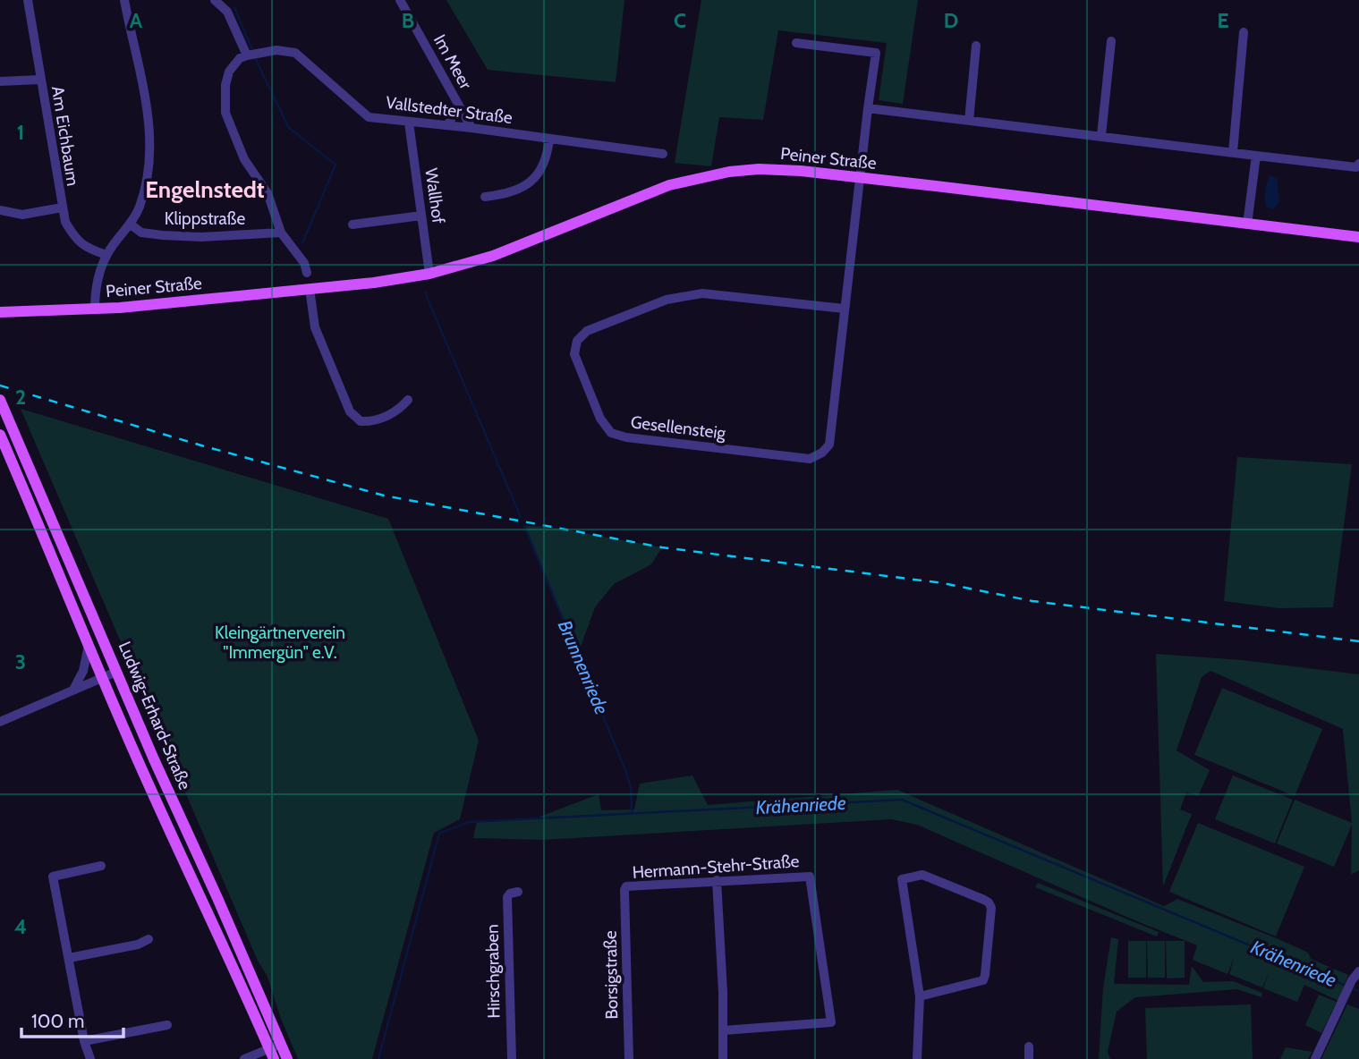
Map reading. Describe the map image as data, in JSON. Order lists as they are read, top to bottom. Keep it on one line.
{"streets":{"main road":["Peiner Straße","Ludwig-Erhard-Straße"],"street":["Im Meer","Vallstedter Straße","Am Eichbaum","Wallhof","Klippstraße","Gesellensteig","Hermann-Stehr-Straße","Hirschgraben","Borsigstraße"]},"crossings":[["Im Meer","Vallstedter Straße"],["Vallstedter Straße","Wallhof"],["Peiner Straße","Wallhof"],["Peiner Straße","Gesellensteig"],["Hermann-Stehr-Straße","Borsigstraße"]],"districts":["Engelnstedt"],"water":["Brunnenriede","Krähenriede"],"parks":["Kleingärtnerverein \"Immergün\" e.V."],"scale_bar":"100 m","grid":{"columns":["A","B","C","D","E"],"rows":["1","2","3","4"]}}
